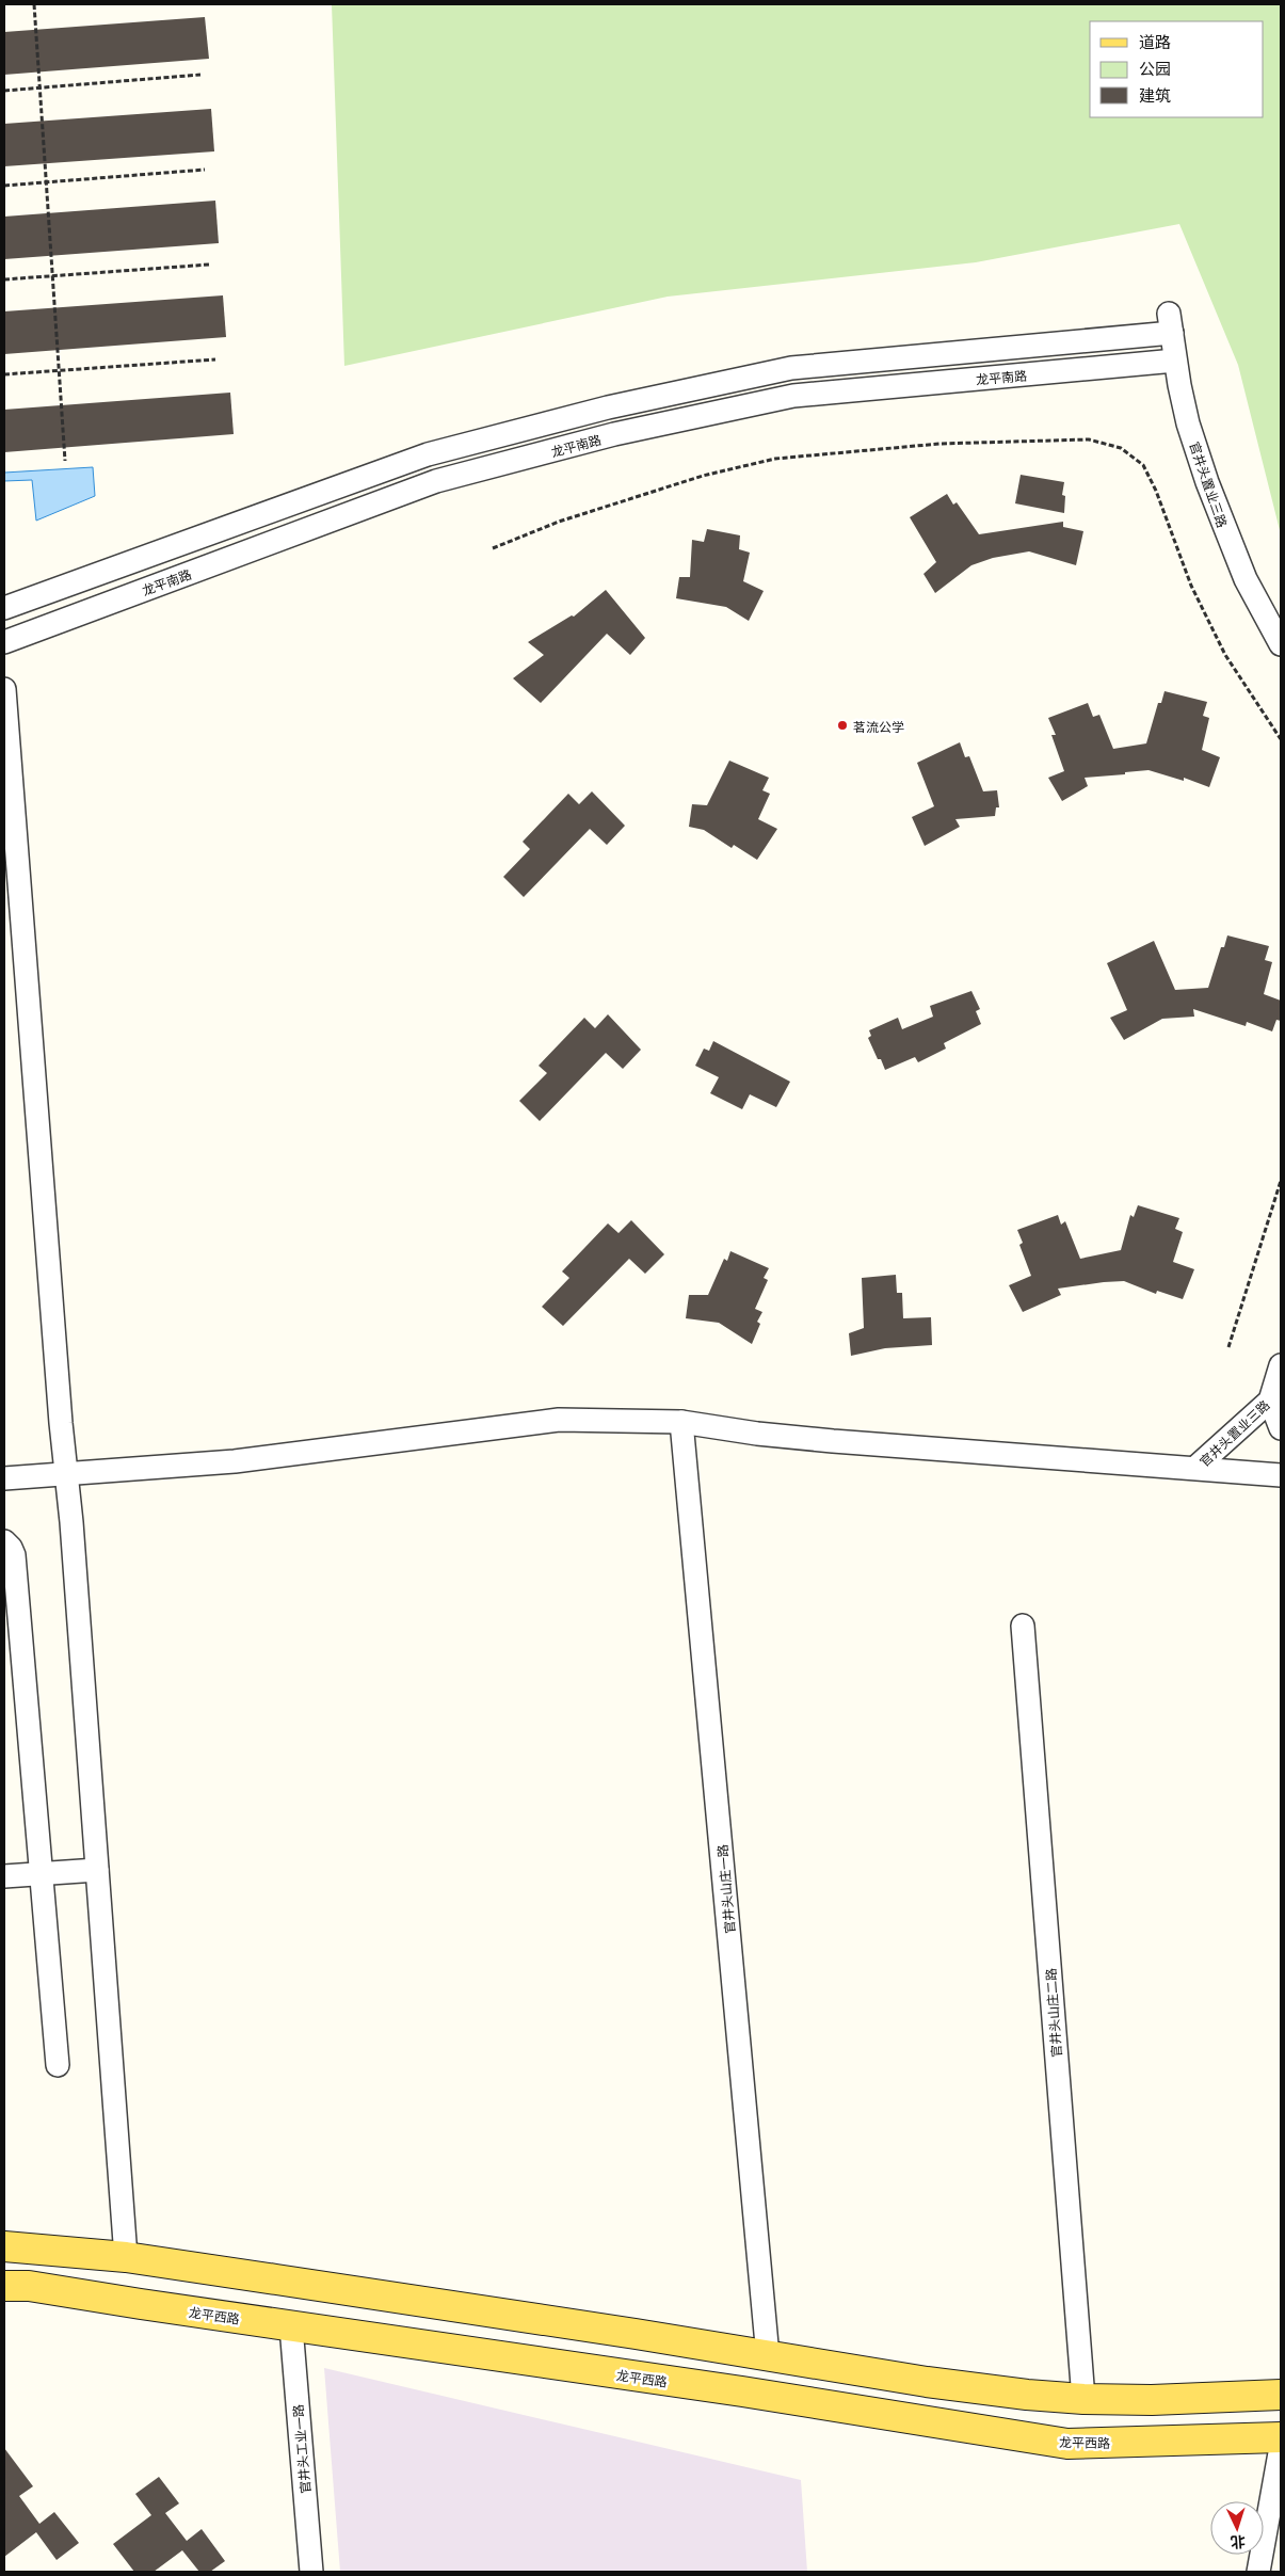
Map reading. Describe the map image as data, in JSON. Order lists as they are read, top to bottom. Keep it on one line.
{"streets":{"main road":["龙平西路"],"street":["龙平南路","官井头置业三路","官井头山庄一路","官井头山庄二路","官井头工业一路"]},"crossings":[["龙平南路","官井头置业三路"],["龙平西路","官井头工业一路"]],"places":["茗流公学"],"legend":["道路","公园","建筑"],"north":"bottom"}
